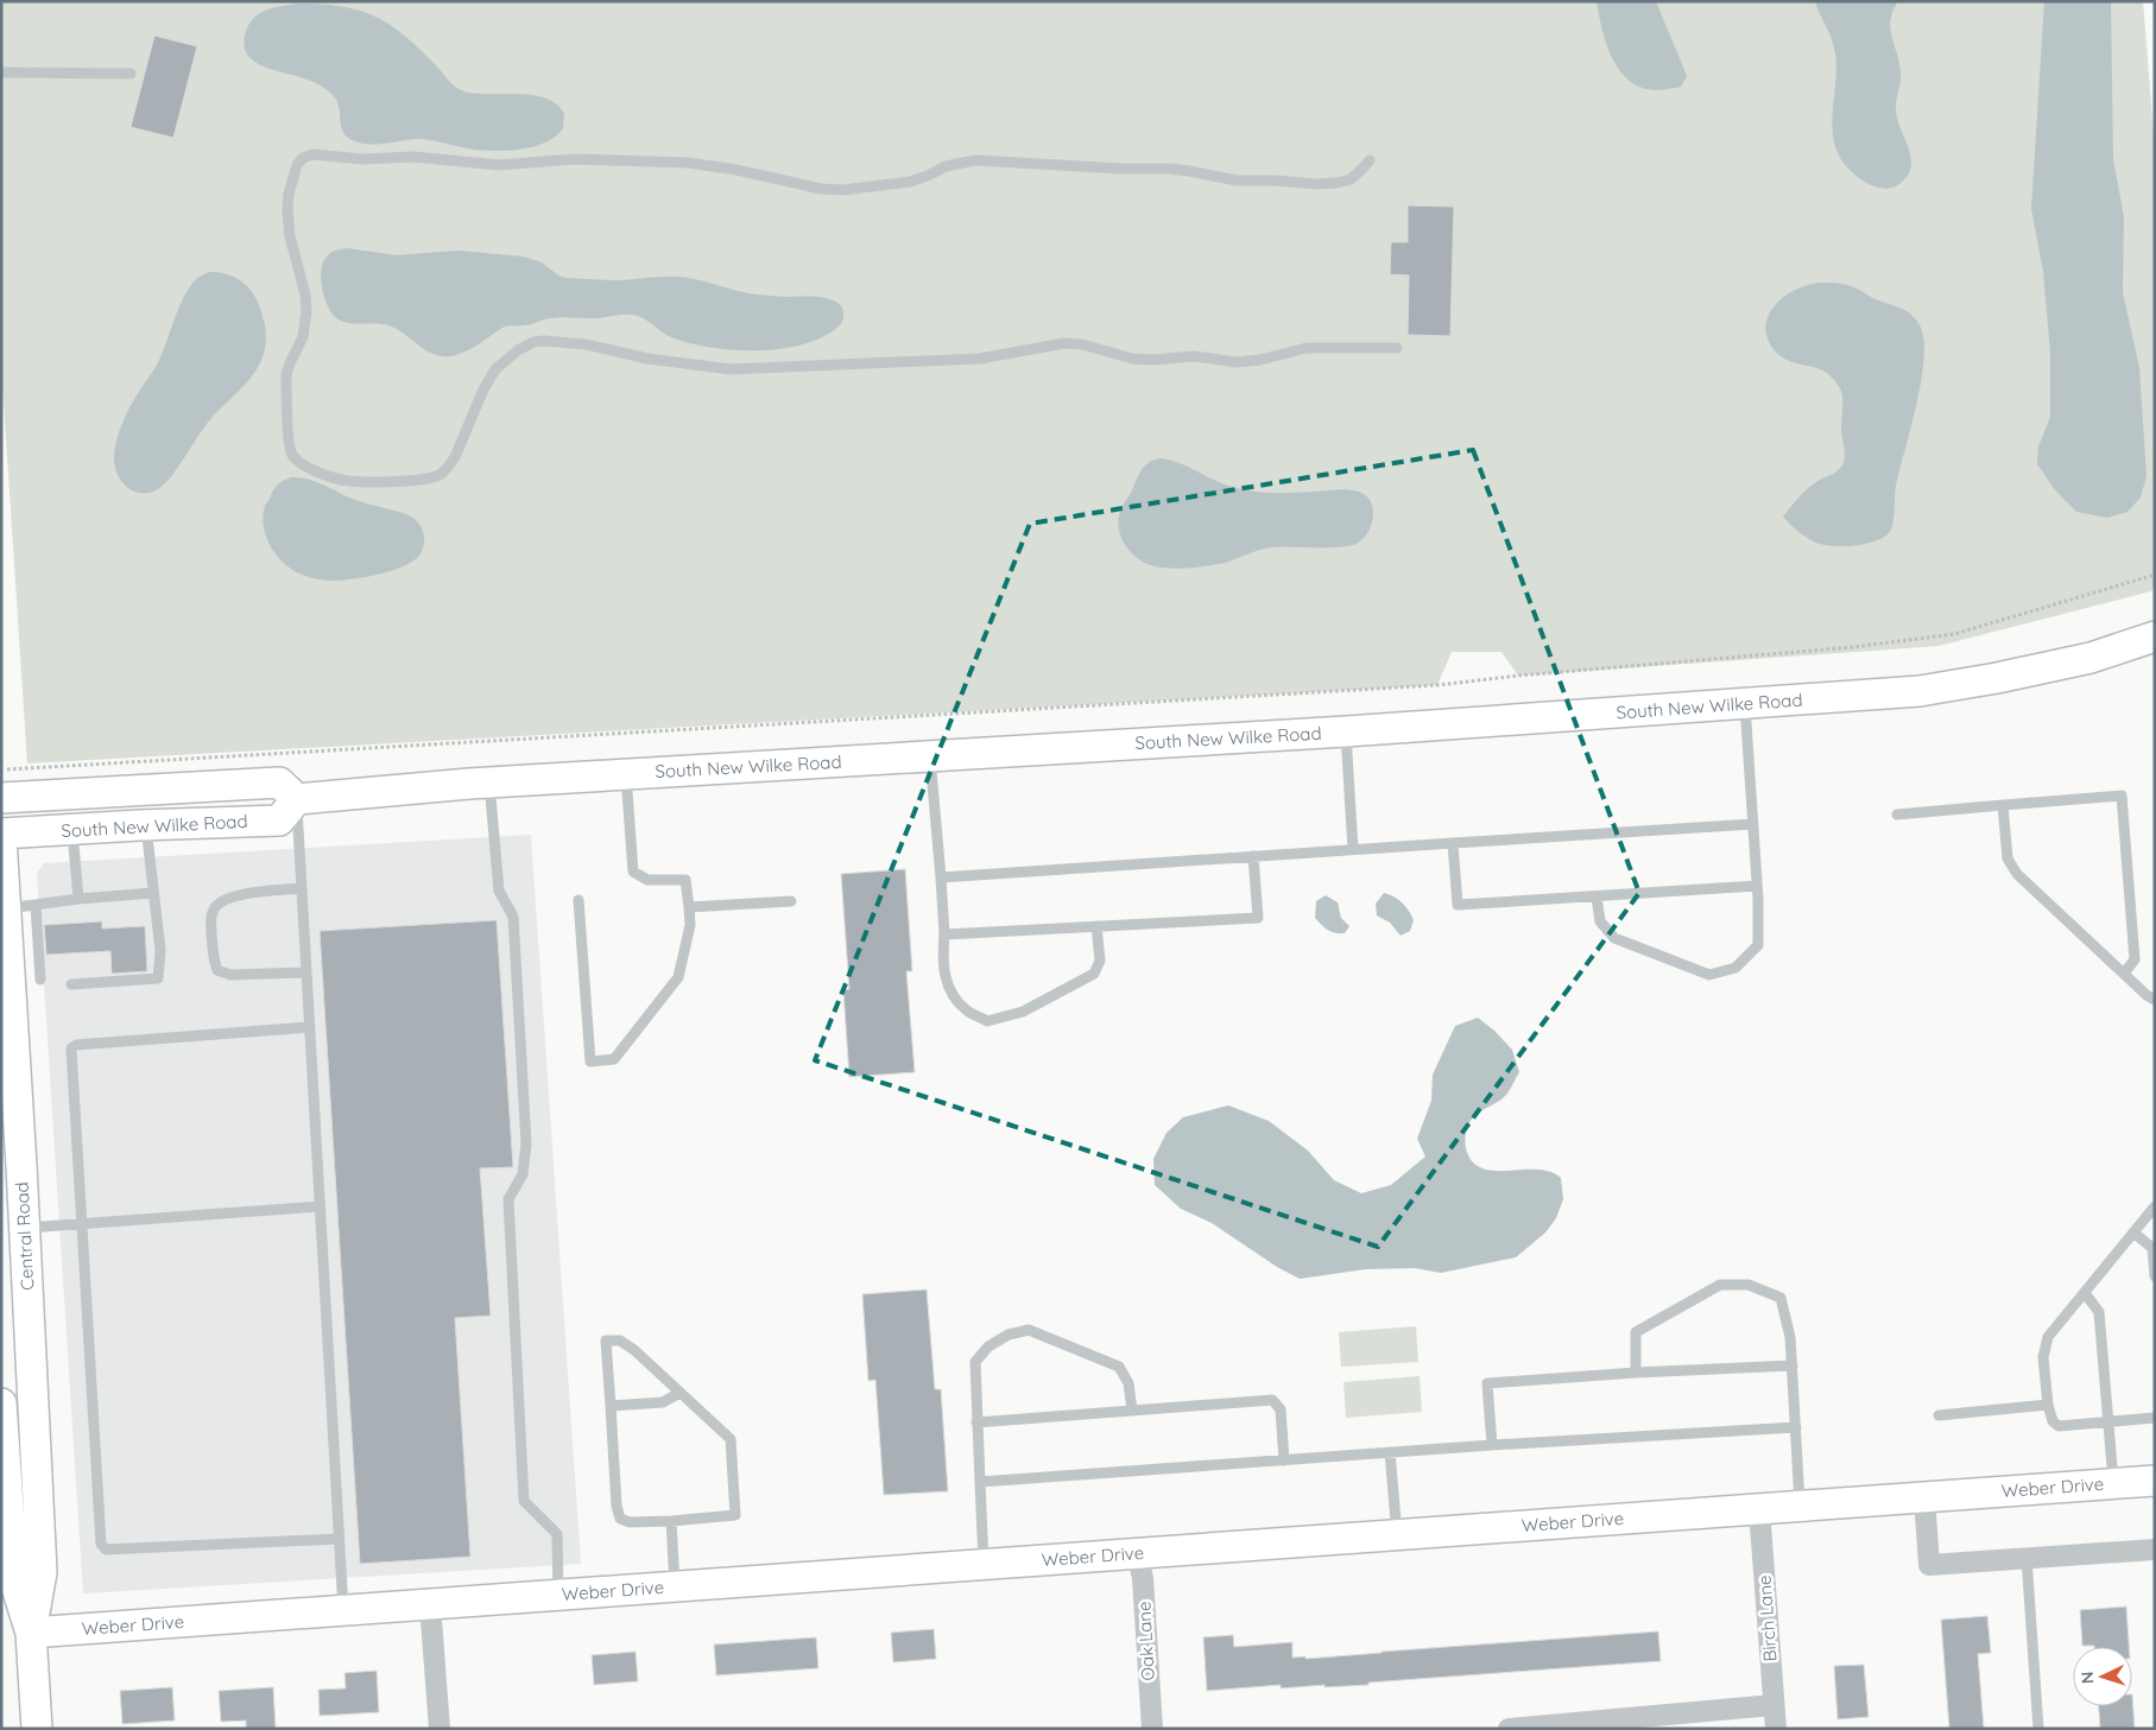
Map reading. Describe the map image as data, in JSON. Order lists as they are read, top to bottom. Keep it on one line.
{"streets":{"street":["South New Wilke Road","Central Road","Weber Drive","Birch Lane","Oak Lane"]},"crossings":[["South New Wilke Road","Central Road"],["Central Road","Weber Drive"],["Weber Drive","Birch Lane"],["Weber Drive","Oak Lane"]],"north":"left"}
